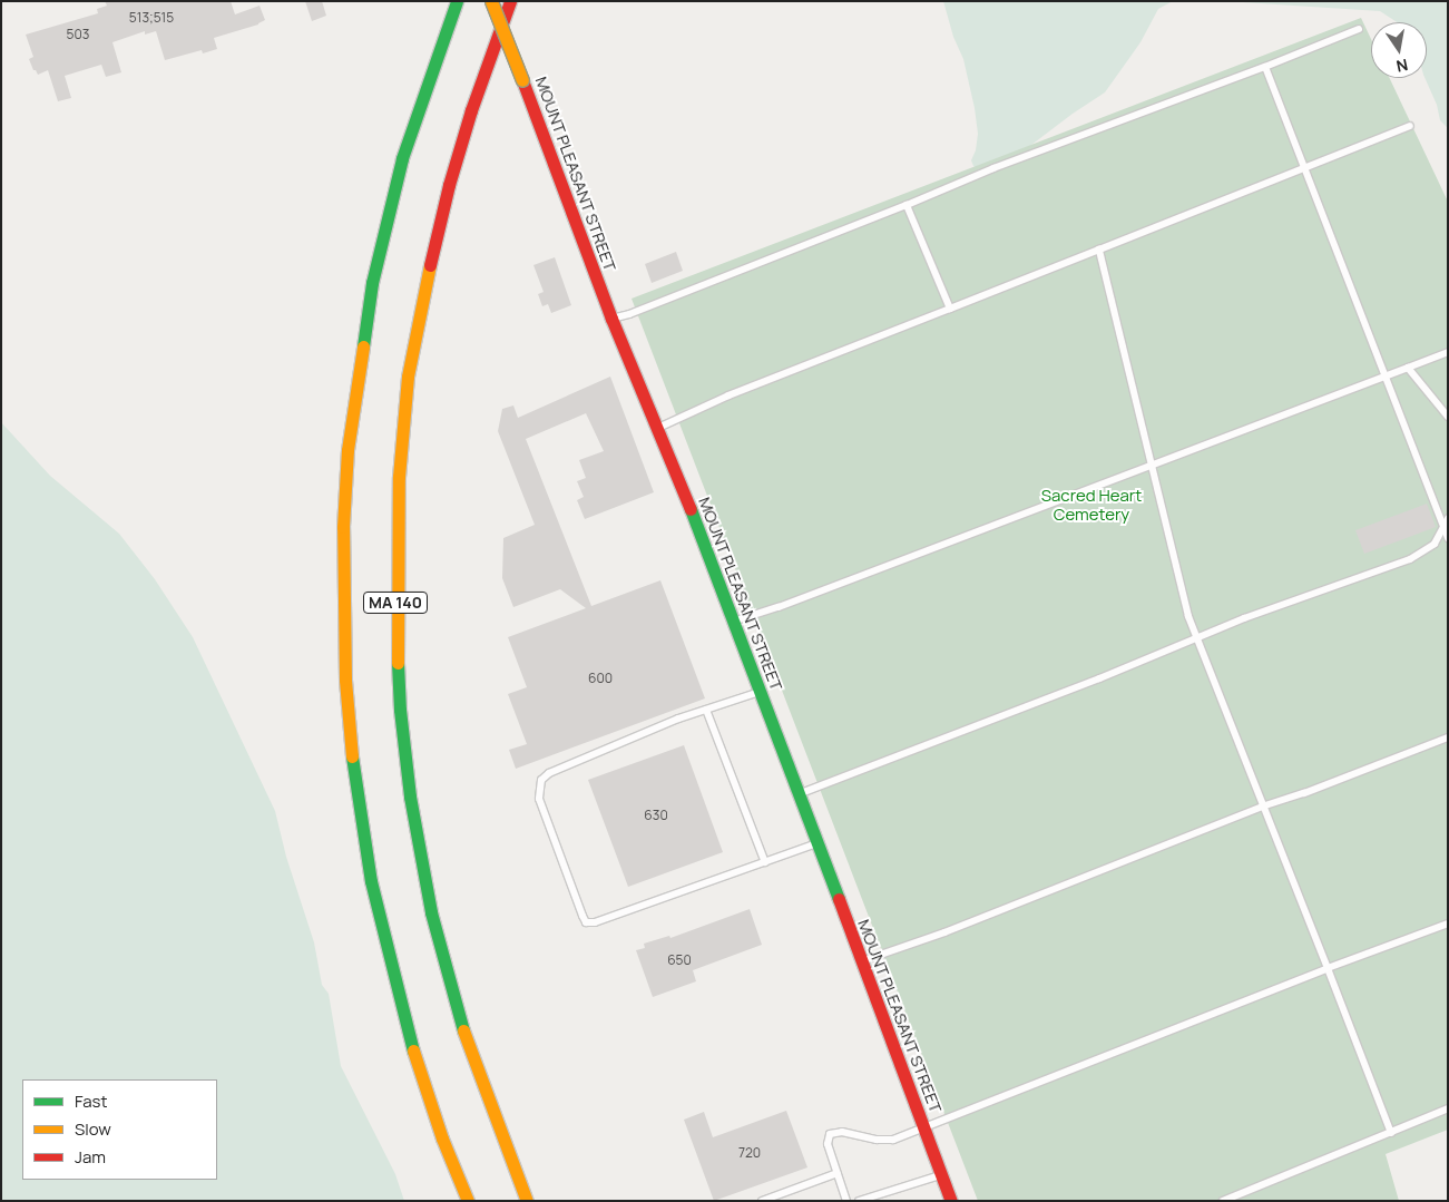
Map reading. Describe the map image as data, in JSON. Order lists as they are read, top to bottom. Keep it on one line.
{"streets":{"main road":["MOUNT PLEASANT STREET","MA 140"]},"parks":["Sacred Heart Cemetery"],"house_numbers":["513;515","503","600","630","650","720"],"legend":["Fast","Slow","Jam"],"north":"bottom"}
